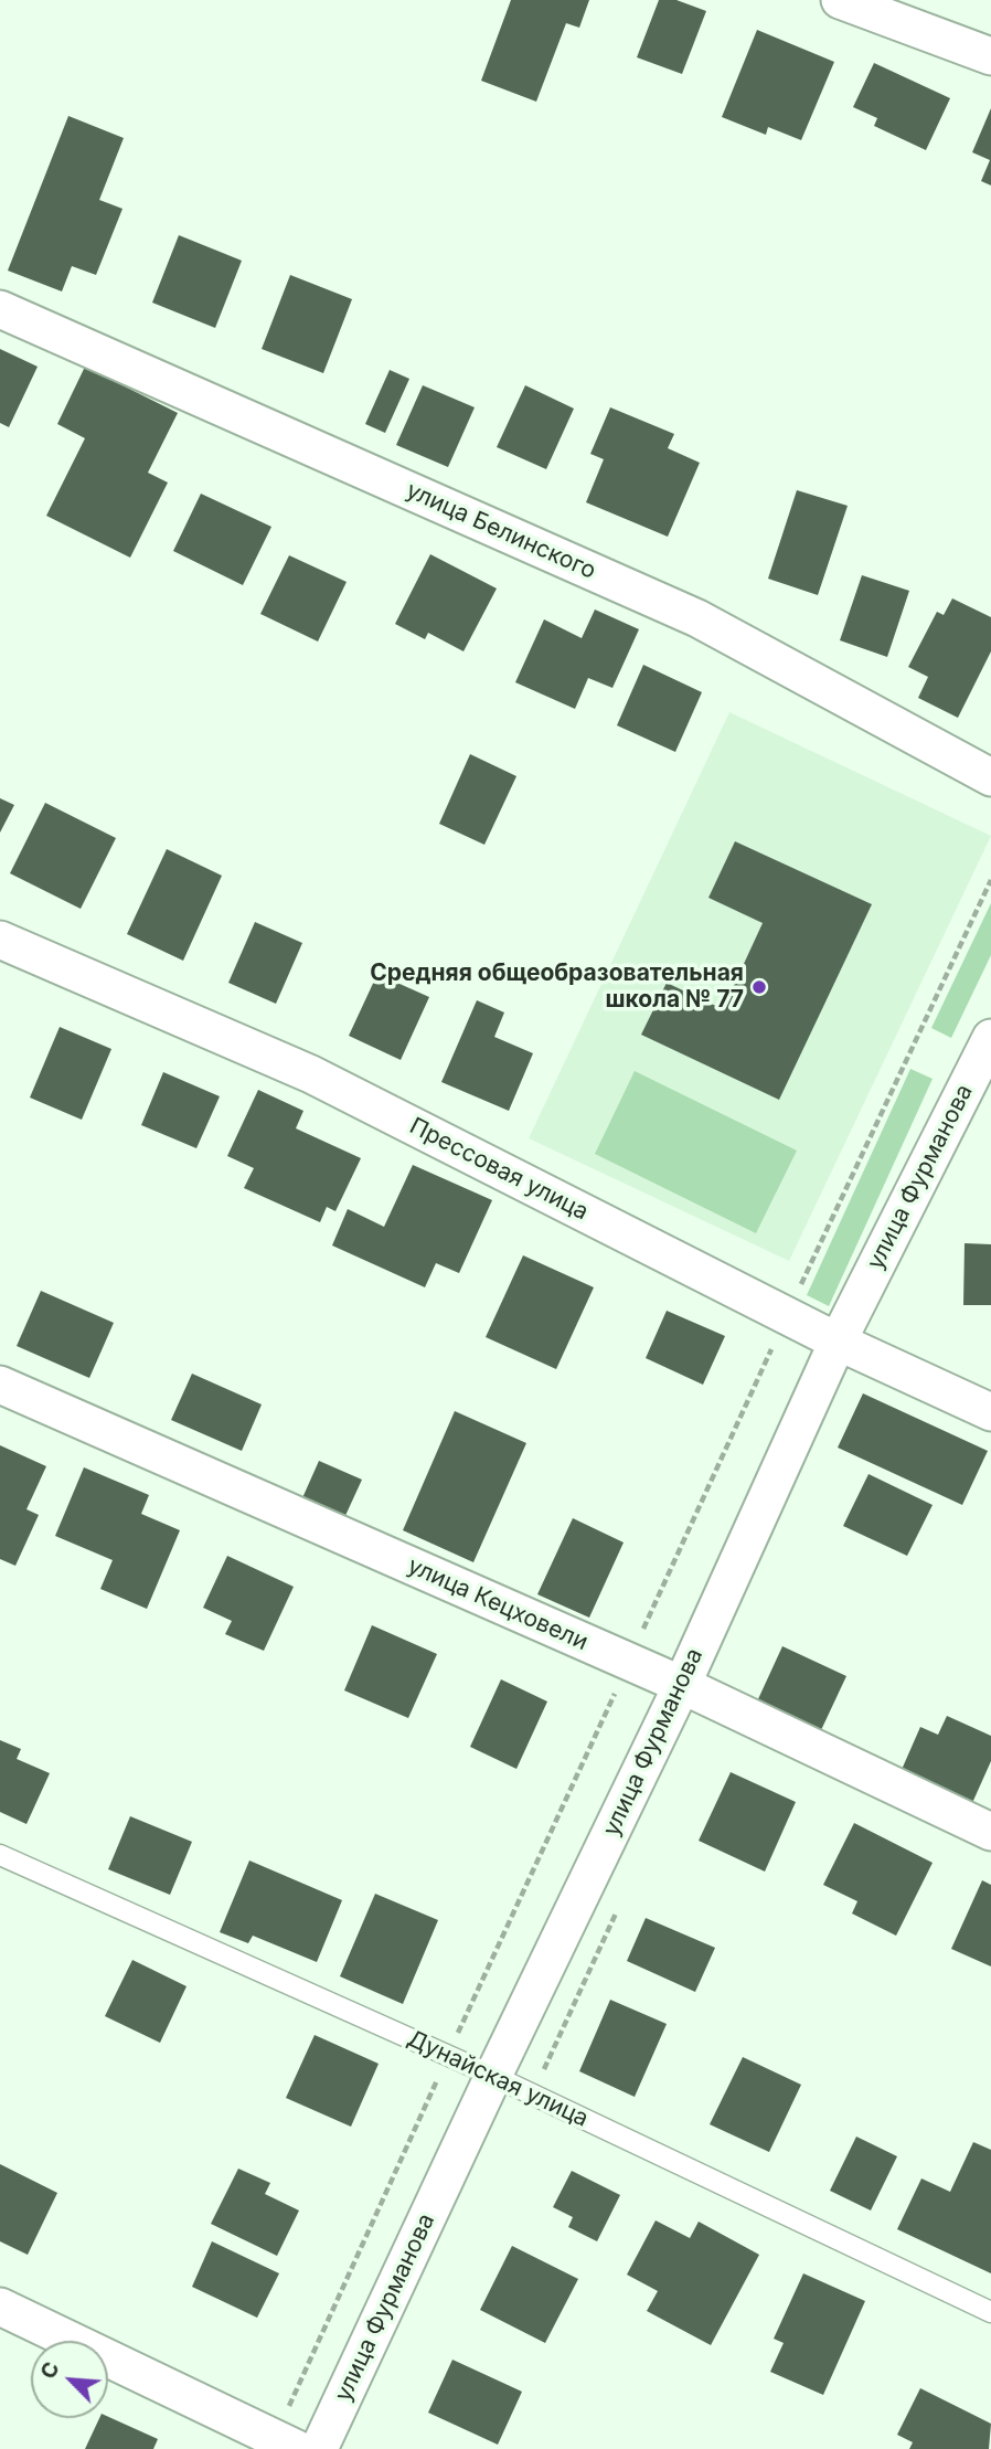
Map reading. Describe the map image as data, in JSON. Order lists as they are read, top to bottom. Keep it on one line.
{"streets":{"street":["улица Белинского","Прессовая улица","улица Фурманова","улица Кецховели"],"lane":["Дунайская улица"]},"crossings":[["Прессовая улица","улица Фурманова"],["улица Фурманова","улица Кецховели"],["улица Фурманова","Дунайская улица"]],"places":["Средняя общеобразовательная школа № 77"],"north":"top left"}
